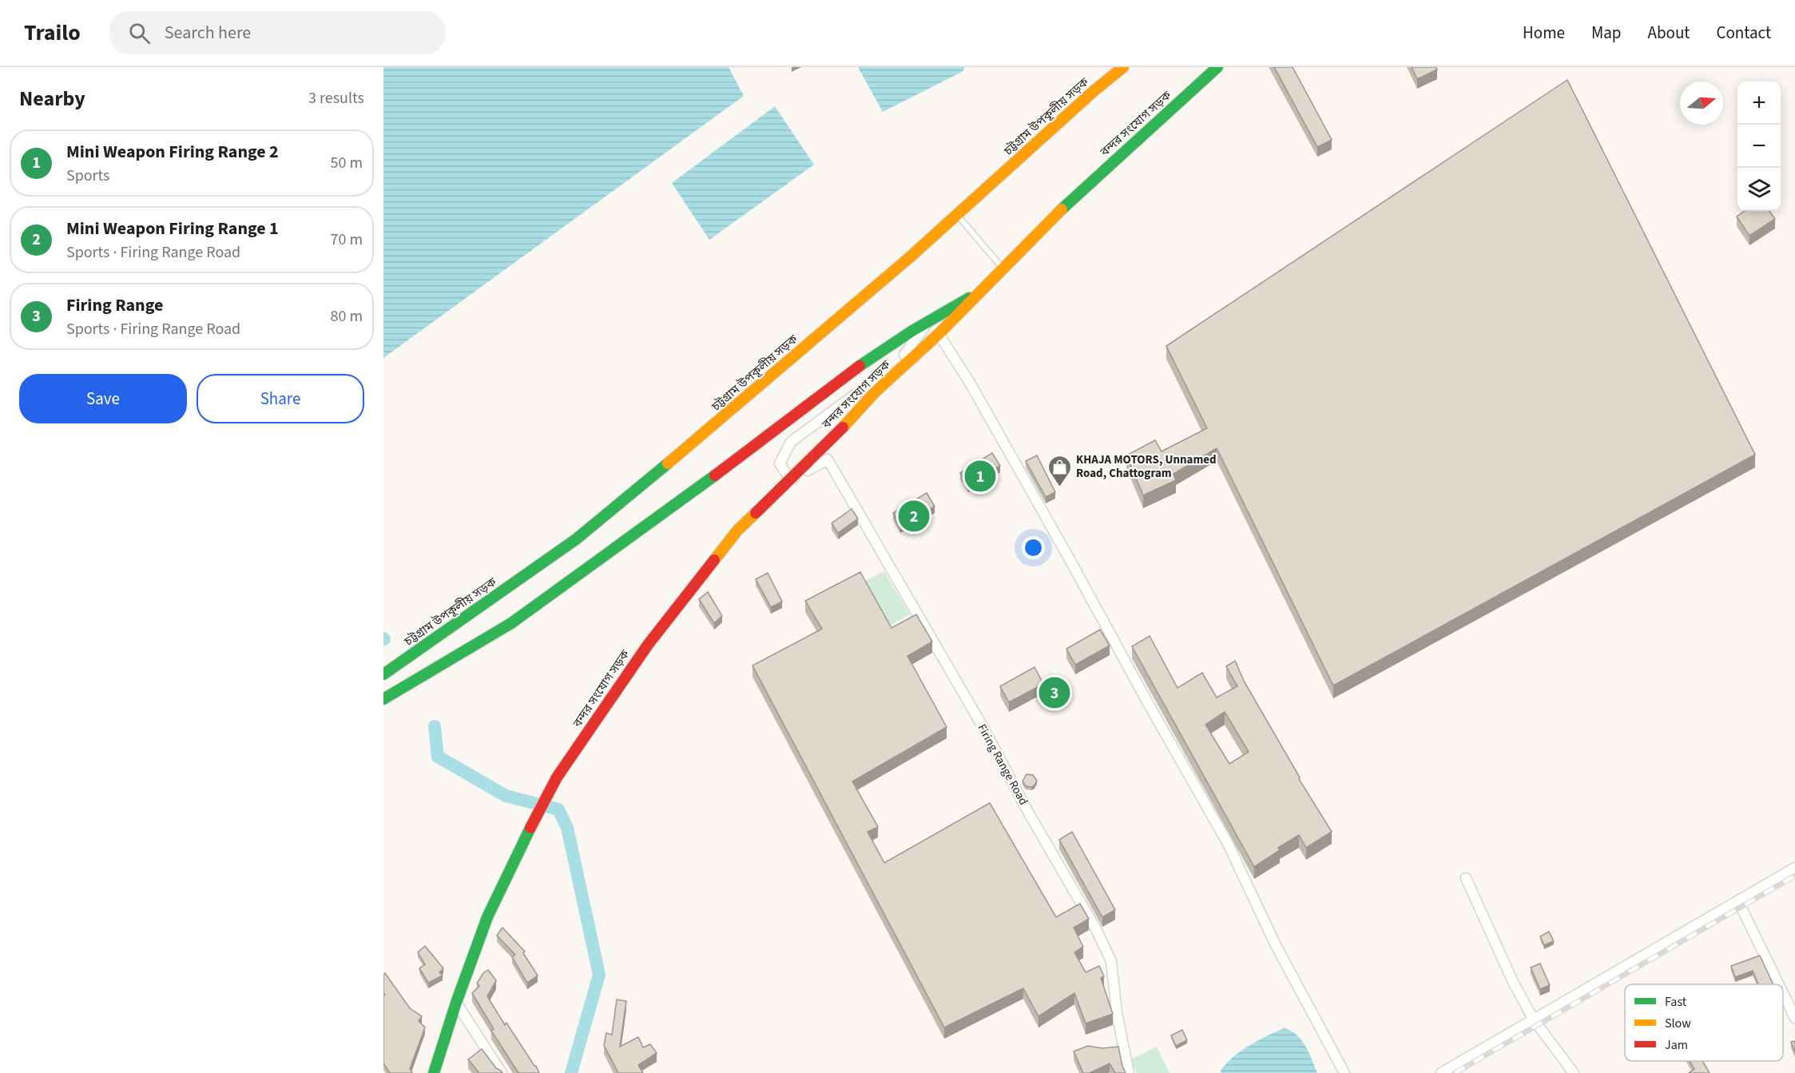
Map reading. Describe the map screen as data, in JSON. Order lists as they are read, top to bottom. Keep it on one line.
{"streets":{"main road":["চট্টগ্রাম উপকূলীয় সড়ক","বন্দর সংযোগ সড়ক"],"street":["Firing Range Road"]},"places":{"shop":["KHAJA MOTORS, Unnamed Road, Chattogram"]},"legend":["Fast","Slow","Jam"],"north":"right","page":{"header":"Trailo","search":"Search here","nav":["Home","Map","About","Contact"],"heading":["Nearby","3 results"],"map_buttons":["+","−"],"list":[{"mark":"1","name":"Mini Weapon Firing Range 2","note":"Sports","value":"50 m"},{"mark":"2","name":"Mini Weapon Firing Range 1","note":"Sports · Firing Range Road","value":"70 m"},{"mark":"3","name":"Firing Range","note":"Sports · Firing Range Road","value":"80 m"}],"buttons":["Save","Share"],"pins":["1","2","3"]}}
